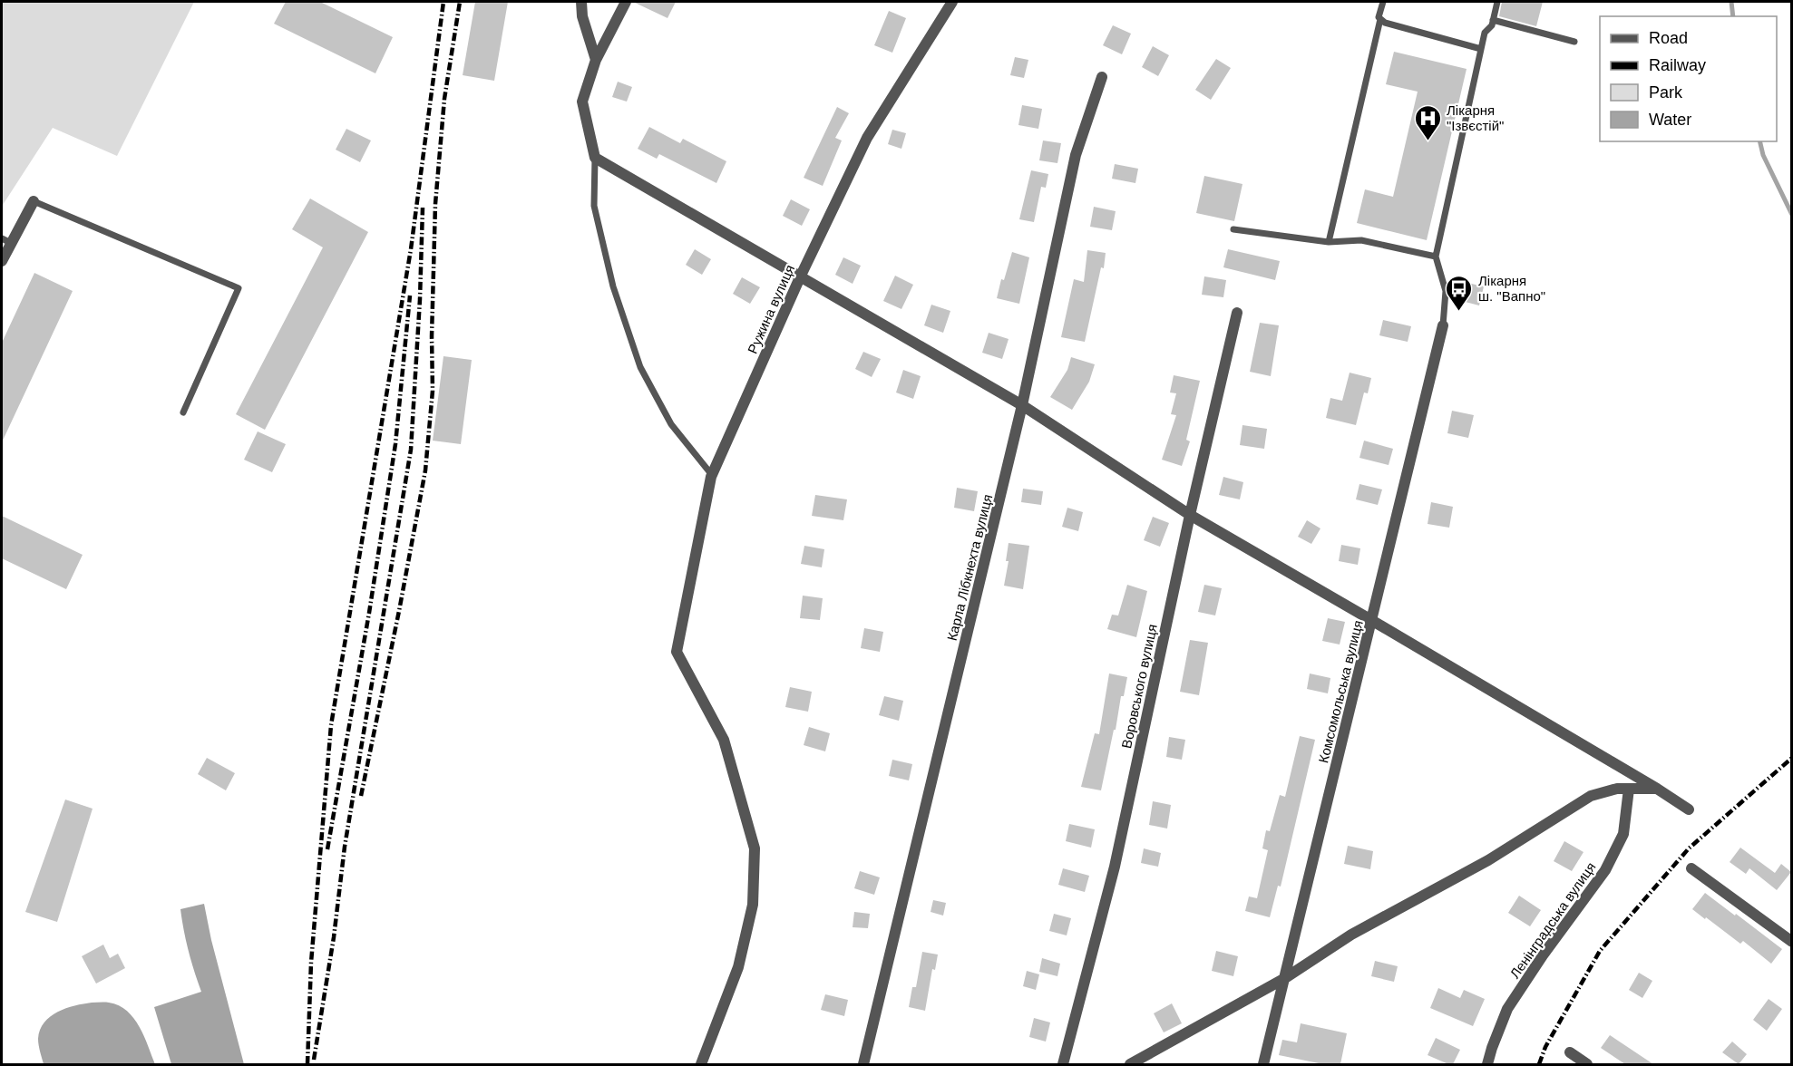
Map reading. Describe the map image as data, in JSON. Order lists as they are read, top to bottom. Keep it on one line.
{"streets":{"street":["Ружина вулиця","Карла Лібкнехта вулиця","Воровського вулиця","Комсомольська вулиця","Ленінградська вулиця"]},"places":{"hospital":["Лікарня \"Ізвєстій\""],"bus stop":["Лікарня ш. \"Вапно\""]},"legend":["Road","Railway","Park","Water"]}
